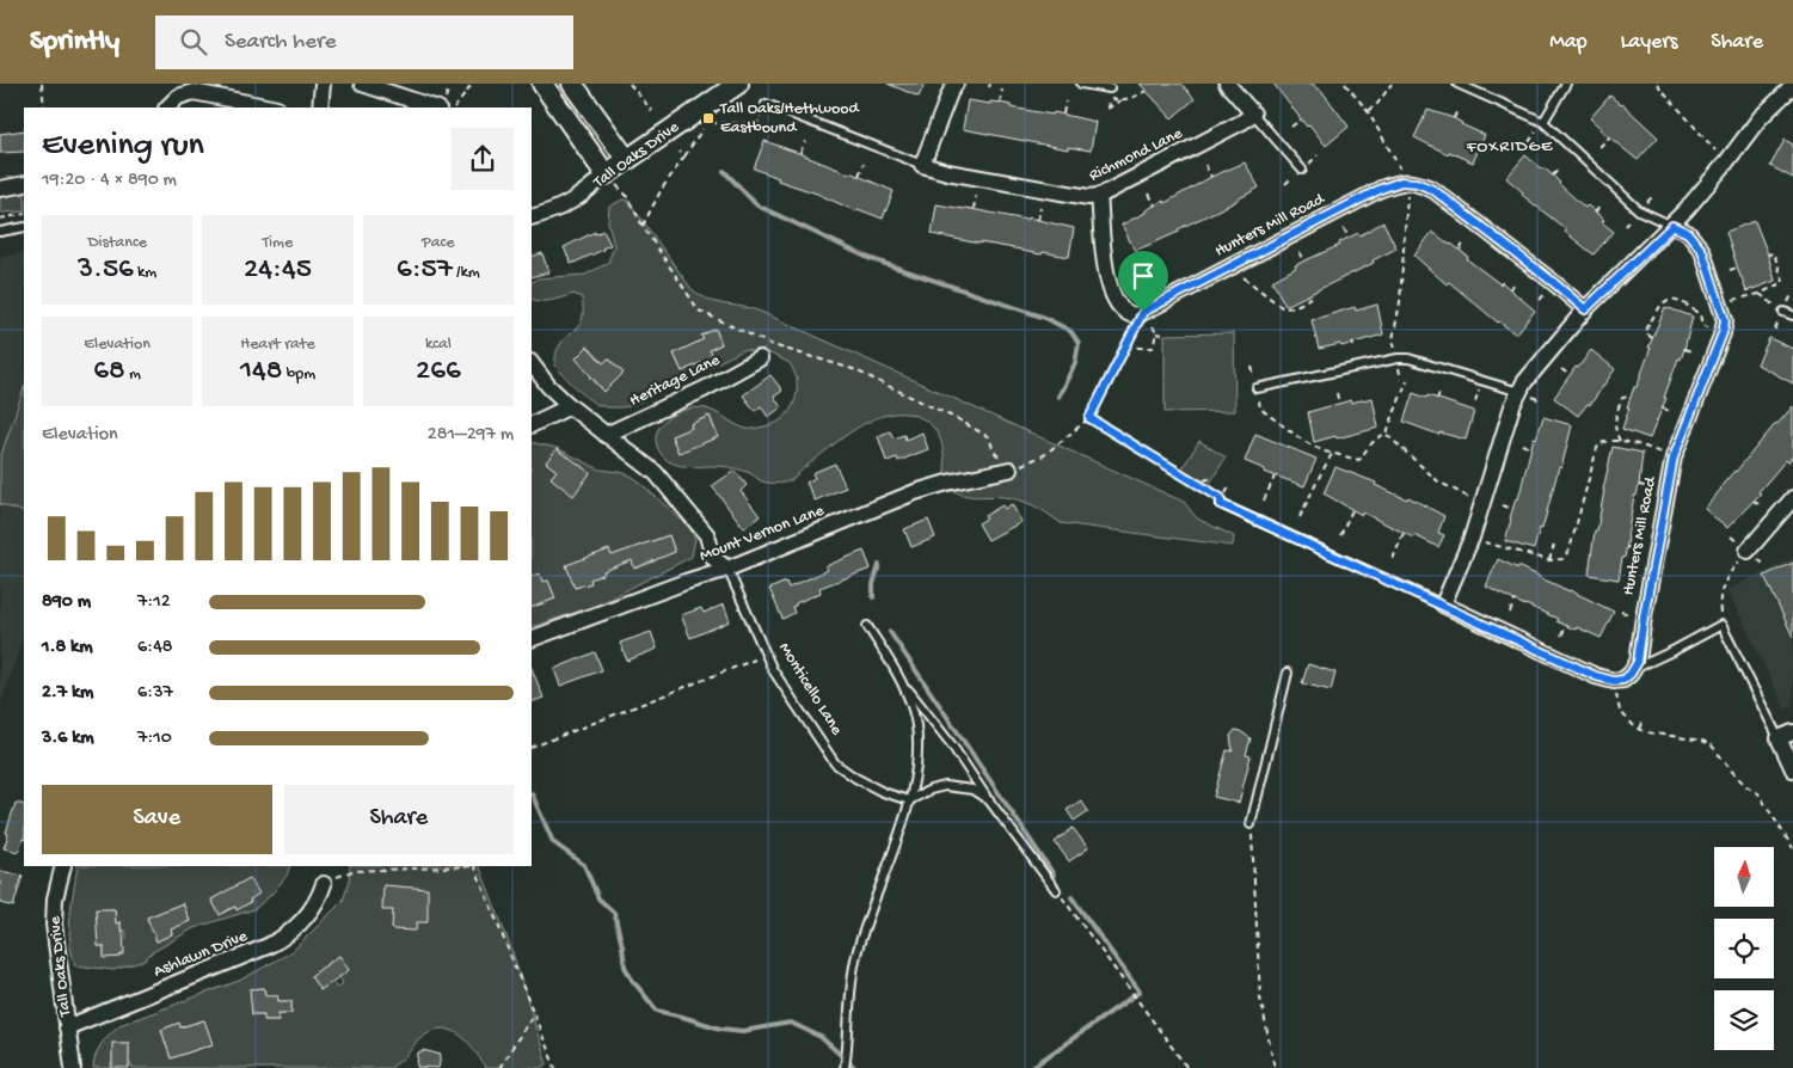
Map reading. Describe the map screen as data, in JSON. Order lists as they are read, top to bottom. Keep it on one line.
{"streets":{"street":["Tall Oaks Drive","Richmond Lane","Hunters Mill Road","Heritage Lane","Mount Vernon Lane","Monticello Lane","Ashlawn Drive"]},"crossings":[["Tall Oaks Drive","Ashlawn Drive"],["Heritage Lane","Monticello Lane"],["Mount Vernon Lane","Monticello Lane"]],"districts":["FOXRIDGE"],"places":{"transit":["Tall Oaks/Hethwood Eastbound"]},"north":"top","page":{"header":"Sprintly","search":"Search here","nav":["Map","Layers","Share"],"heading":["Evening run","19:20 · 4 × 890 m"],"stats":[["Distance","3.56 km"],["Time","24:45"],["Pace","6:57 /km"],["Elevation","68 m"],["Heart rate","148 bpm"],["kcal","266"]],"chart":["Elevation","281–297 m"],"list":[{"name":"890 m","note":"7:12"},{"name":"1.8 km","note":"6:48"},{"name":"2.7 km","note":"6:37"},{"name":"3.6 km","note":"7:10"}],"buttons":["Save","Share"]}}
